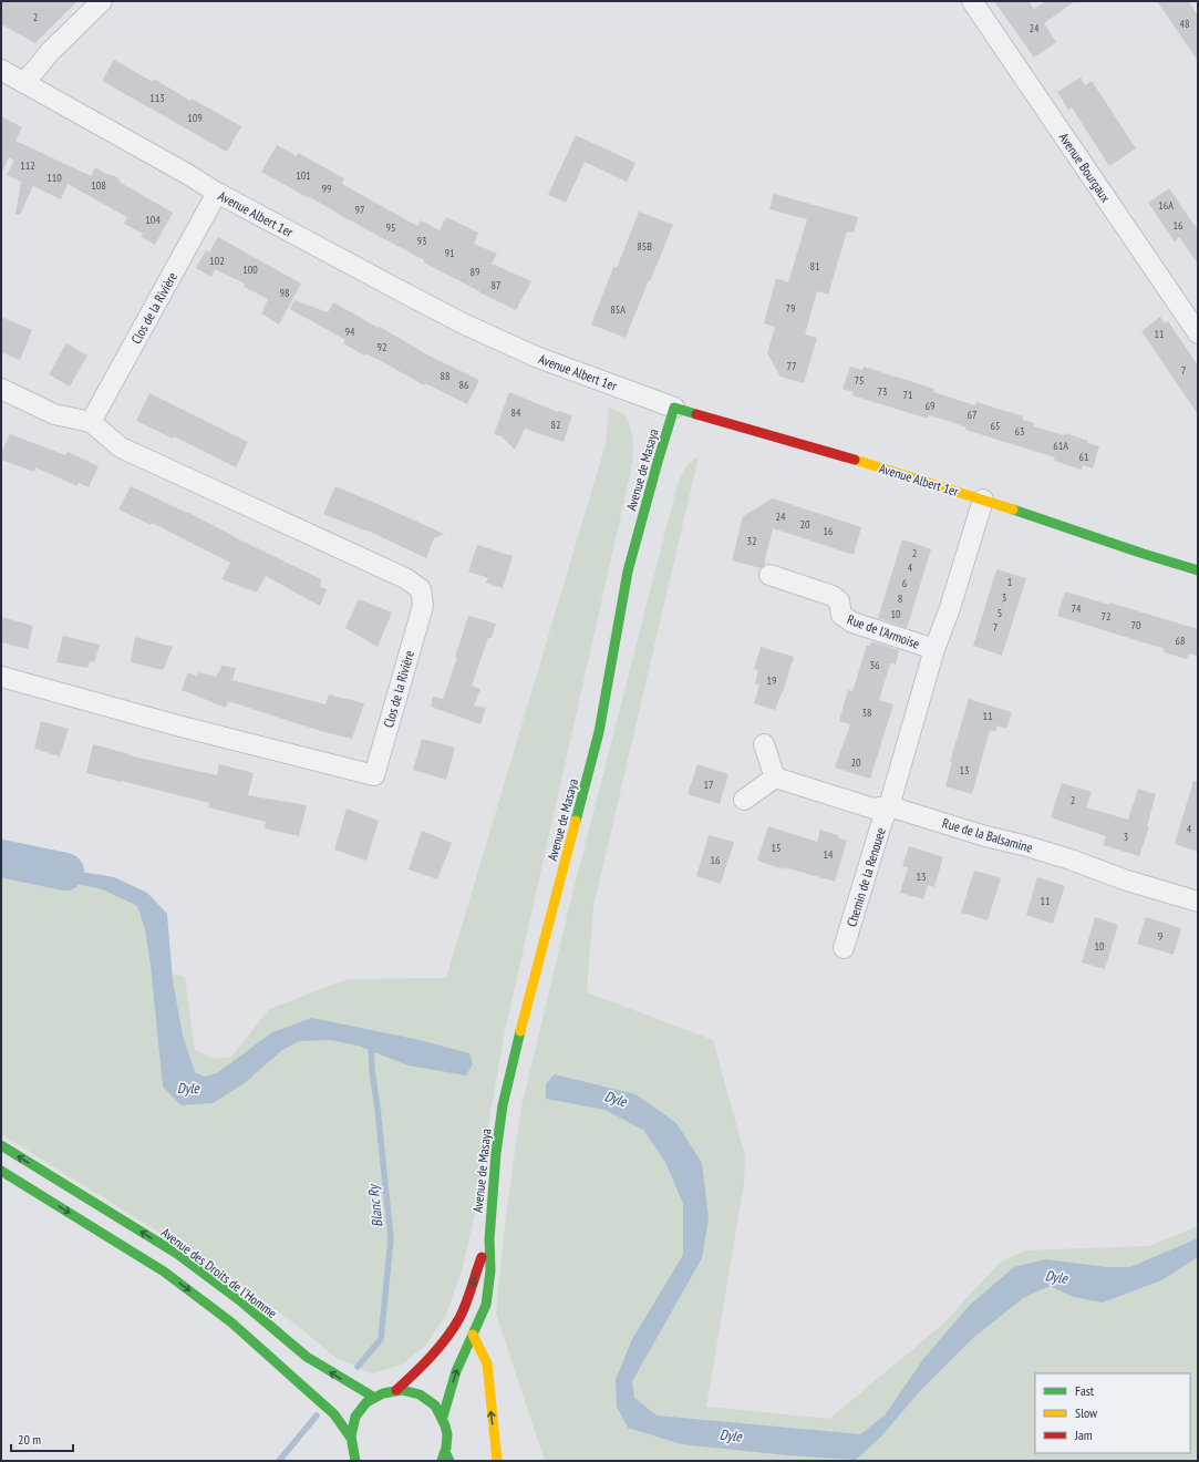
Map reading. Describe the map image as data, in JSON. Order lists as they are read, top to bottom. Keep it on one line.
{"streets":{"main road":["Avenue Albert 1er","Avenue de Masaya","Avenue des Droits de l'Homme"],"street":["Avenue Bourgaux","Clos de la Rivière","Rue de l'Armoise","Rue de la Balsamine","Chemin de la Renouee"]},"crossings":[["Avenue Albert 1er","Clos de la Rivière"],["Avenue Albert 1er","Avenue de Masaya"],["Avenue Albert 1er","Rue de l'Armoise"],["Rue de l'Armoise","Rue de la Balsamine"],["Rue de l'Armoise","Chemin de la Renouee"],["Rue de la Balsamine","Chemin de la Renouee"]],"water":["Dyle","Blanc Ry"],"house_numbers":["2","48","24","113","109","112","101","110","108","99","16A","97","104","16","95","93","85B","91","102","81","100","89","87","98","79","85A","94","11","92","77","7","88","75","86","73","71","69","84","67","82","65","63","61A","61","24","20","16","32","2","4","1","6","3","8","74","5","10","72","70","7","68","36","19","38","11","20","13","17","2","4","3","15","14","16","13","11","9","10"],"legend":["Fast","Slow","Jam"],"scale_bar":"20 m"}
